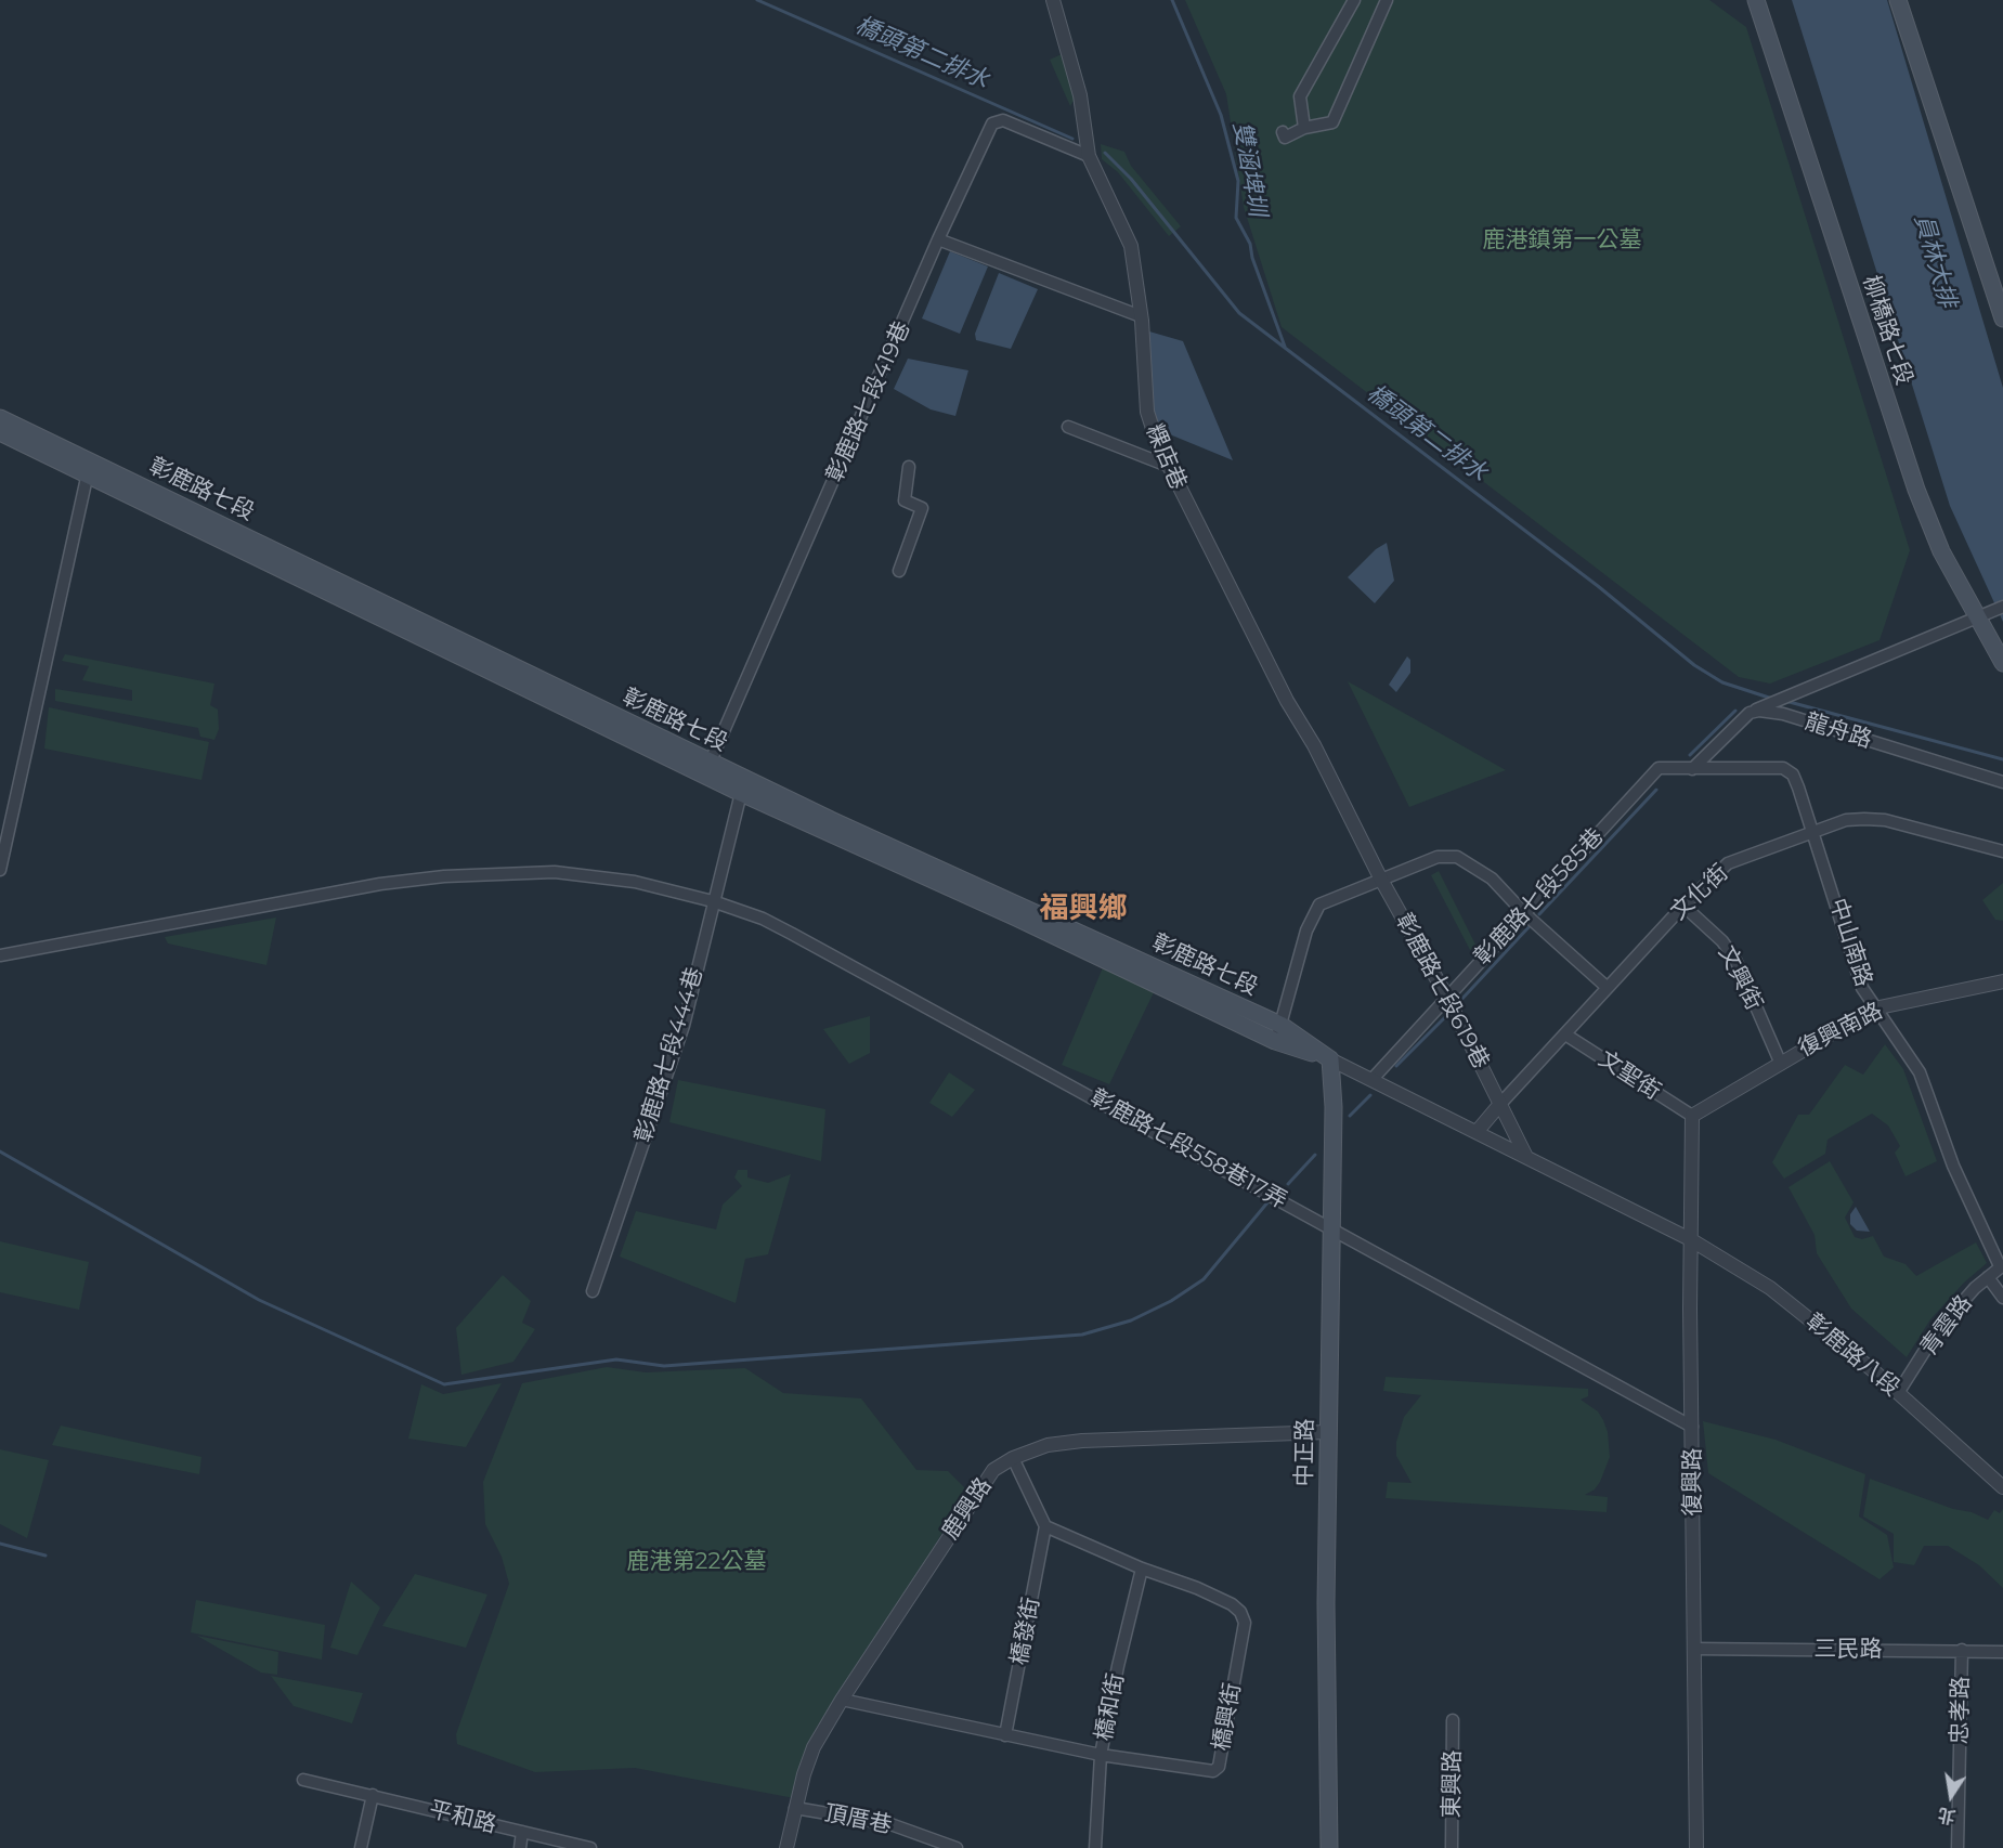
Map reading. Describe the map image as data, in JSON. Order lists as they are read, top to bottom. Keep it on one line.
{"streets":{"main road":["柳橋路七段","彰鹿路七段","中正路"],"street":["彰鹿路七段419巷","粿店巷","龍舟路","文化街","彰鹿路七段585巷","中山南路","文興街","彰鹿路七段619巷","復興南路","彰鹿路七段444巷","文聖街","彰鹿路七段558巷17弄","青雲路","彰鹿路八段","復興路","鹿興路","橋發街","三民路","橋和街","忠孝路","橋興街","東興路","平和路","頂厝巷"]},"crossings":[["彰鹿路七段419巷","粿店巷"],["彰鹿路七段419巷","彰鹿路七段"],["粿店巷","彰鹿路七段619巷"],["彰鹿路七段","文化街"],["彰鹿路七段","彰鹿路七段585巷"],["彰鹿路七段","彰鹿路七段619巷"],["彰鹿路七段","彰鹿路七段444巷"],["彰鹿路七段","彰鹿路八段"],["彰鹿路七段","中正路"],["彰鹿路七段","復興路"],["文化街","中山南路"],["文化街","文興街"],["文化街","彰鹿路七段619巷"],["文化街","文聖街"],["彰鹿路七段585巷","中山南路"],["彰鹿路七段585巷","彰鹿路七段619巷"],["中山南路","復興南路"],["中山南路","青雲路"],["文興街","復興南路"],["復興南路","文聖街"],["復興南路","復興路"],["彰鹿路七段444巷","彰鹿路七段558巷17弄"],["文聖街","復興路"],["彰鹿路七段558巷17弄","中正路"],["彰鹿路七段558巷17弄","復興路"],["青雲路","彰鹿路八段"],["彰鹿路八段","復興路"],["中正路","鹿興路"],["復興路","三民路"],["鹿興路","橋興街"],["鹿興路","頂厝巷"],["橋發街","橋興街"],["三民路","忠孝路"],["橋和街","橋興街"]],"districts":["福興鄉"],"water":["橋頭第二排水","雙涵埤圳","員林大排"],"parks":["鹿港鎮第一公墓","鹿港第22公墓"],"north":"bottom"}
